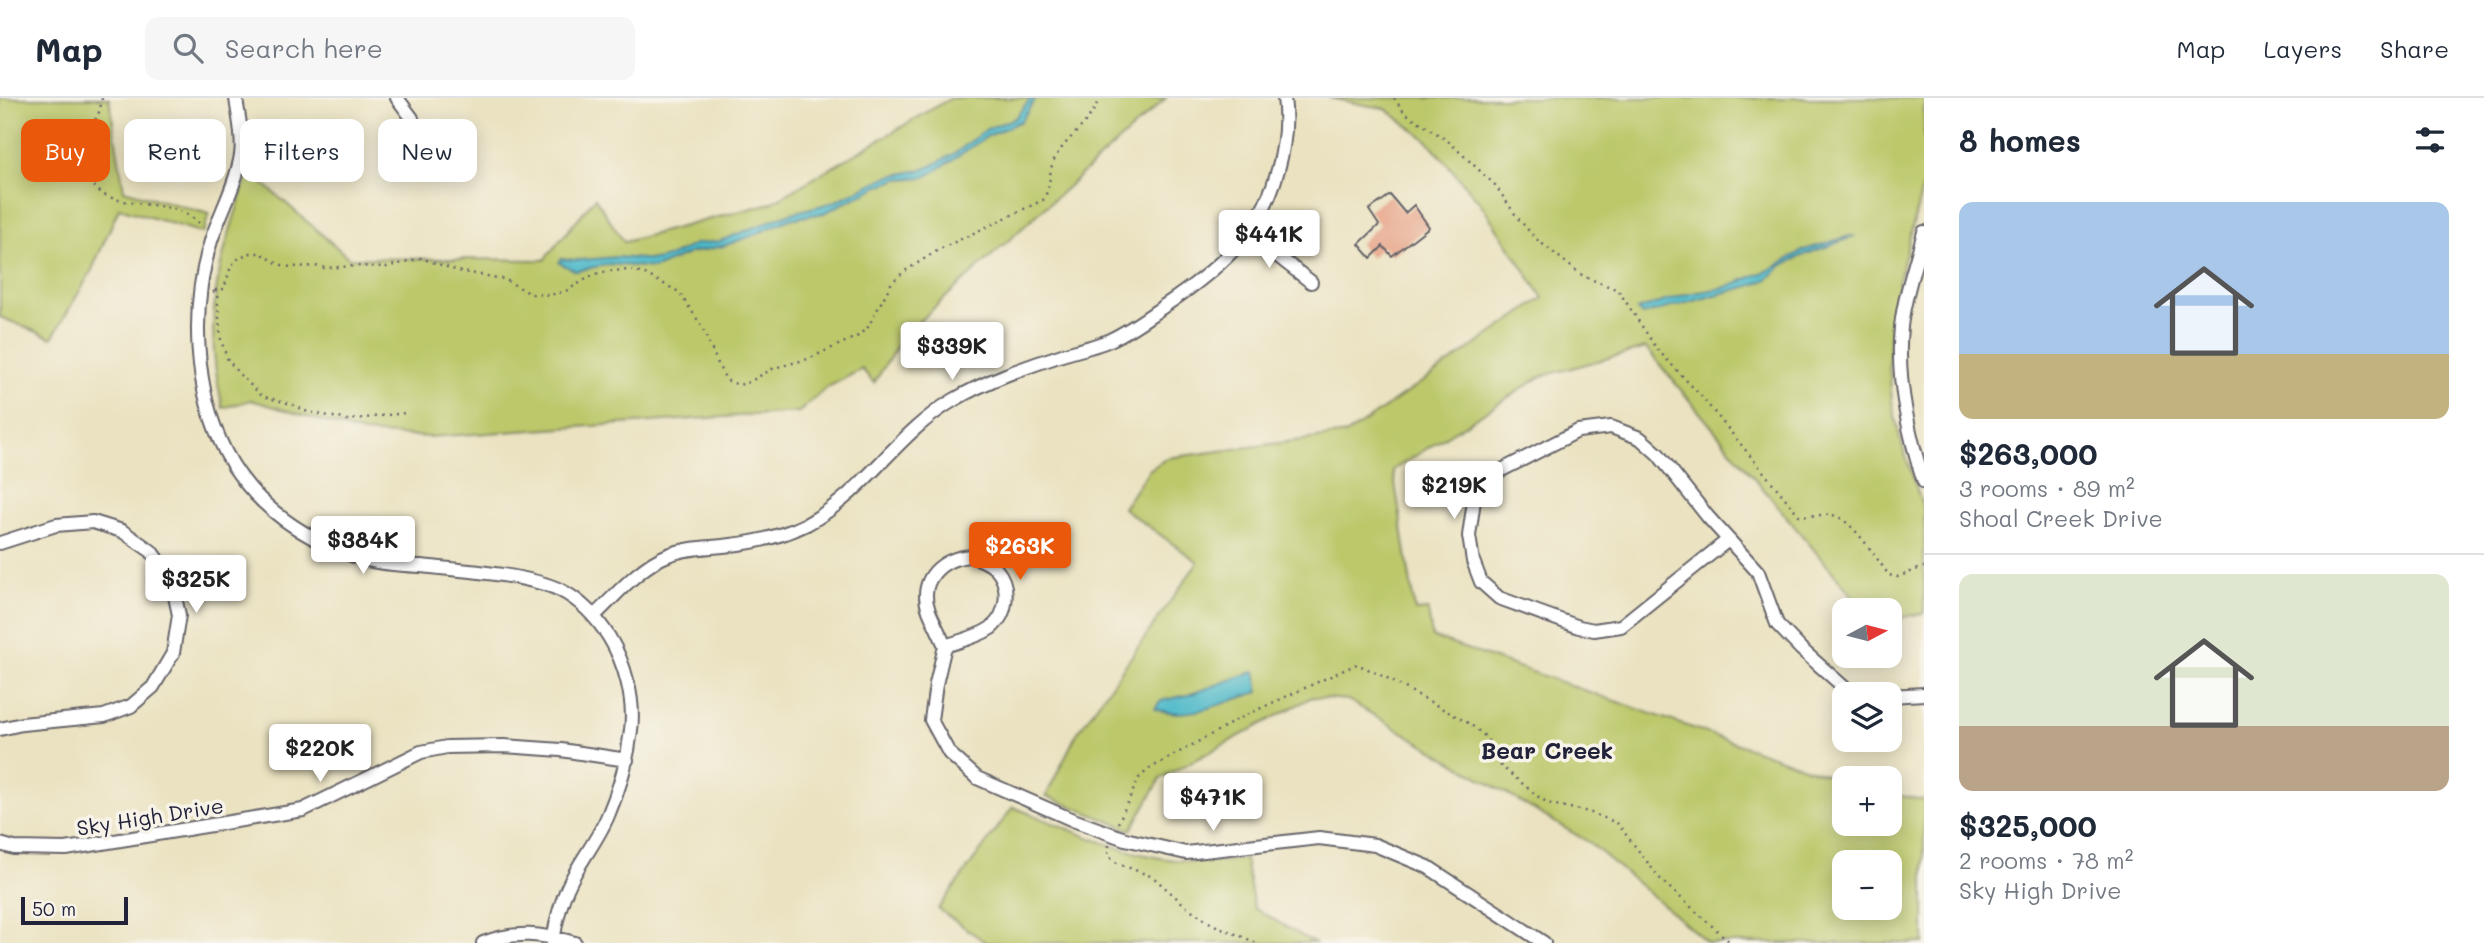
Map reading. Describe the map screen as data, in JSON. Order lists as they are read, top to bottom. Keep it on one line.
{"streets":{"street":["Sky High Drive"]},"districts":["Bear Creek"],"scale_bar":"50 m","north":"right","page":{"header":"Map","search":"Search here","nav":["Map","Layers","Share"],"heading":"8 homes","chip":["Buy","Rent","Filters","New"],"list":[{"name":"$263,000","note":"3 rooms · 89 m² · Shoal Creek Drive"},{"name":"$325,000","note":"2 rooms · 78 m² · Sky High Drive"}],"price":["$441K","$339K","$219K","$384K","$263K","$325K","$220K","$471K"],"map_buttons":["+","−"],"scale":"50 m"}}
